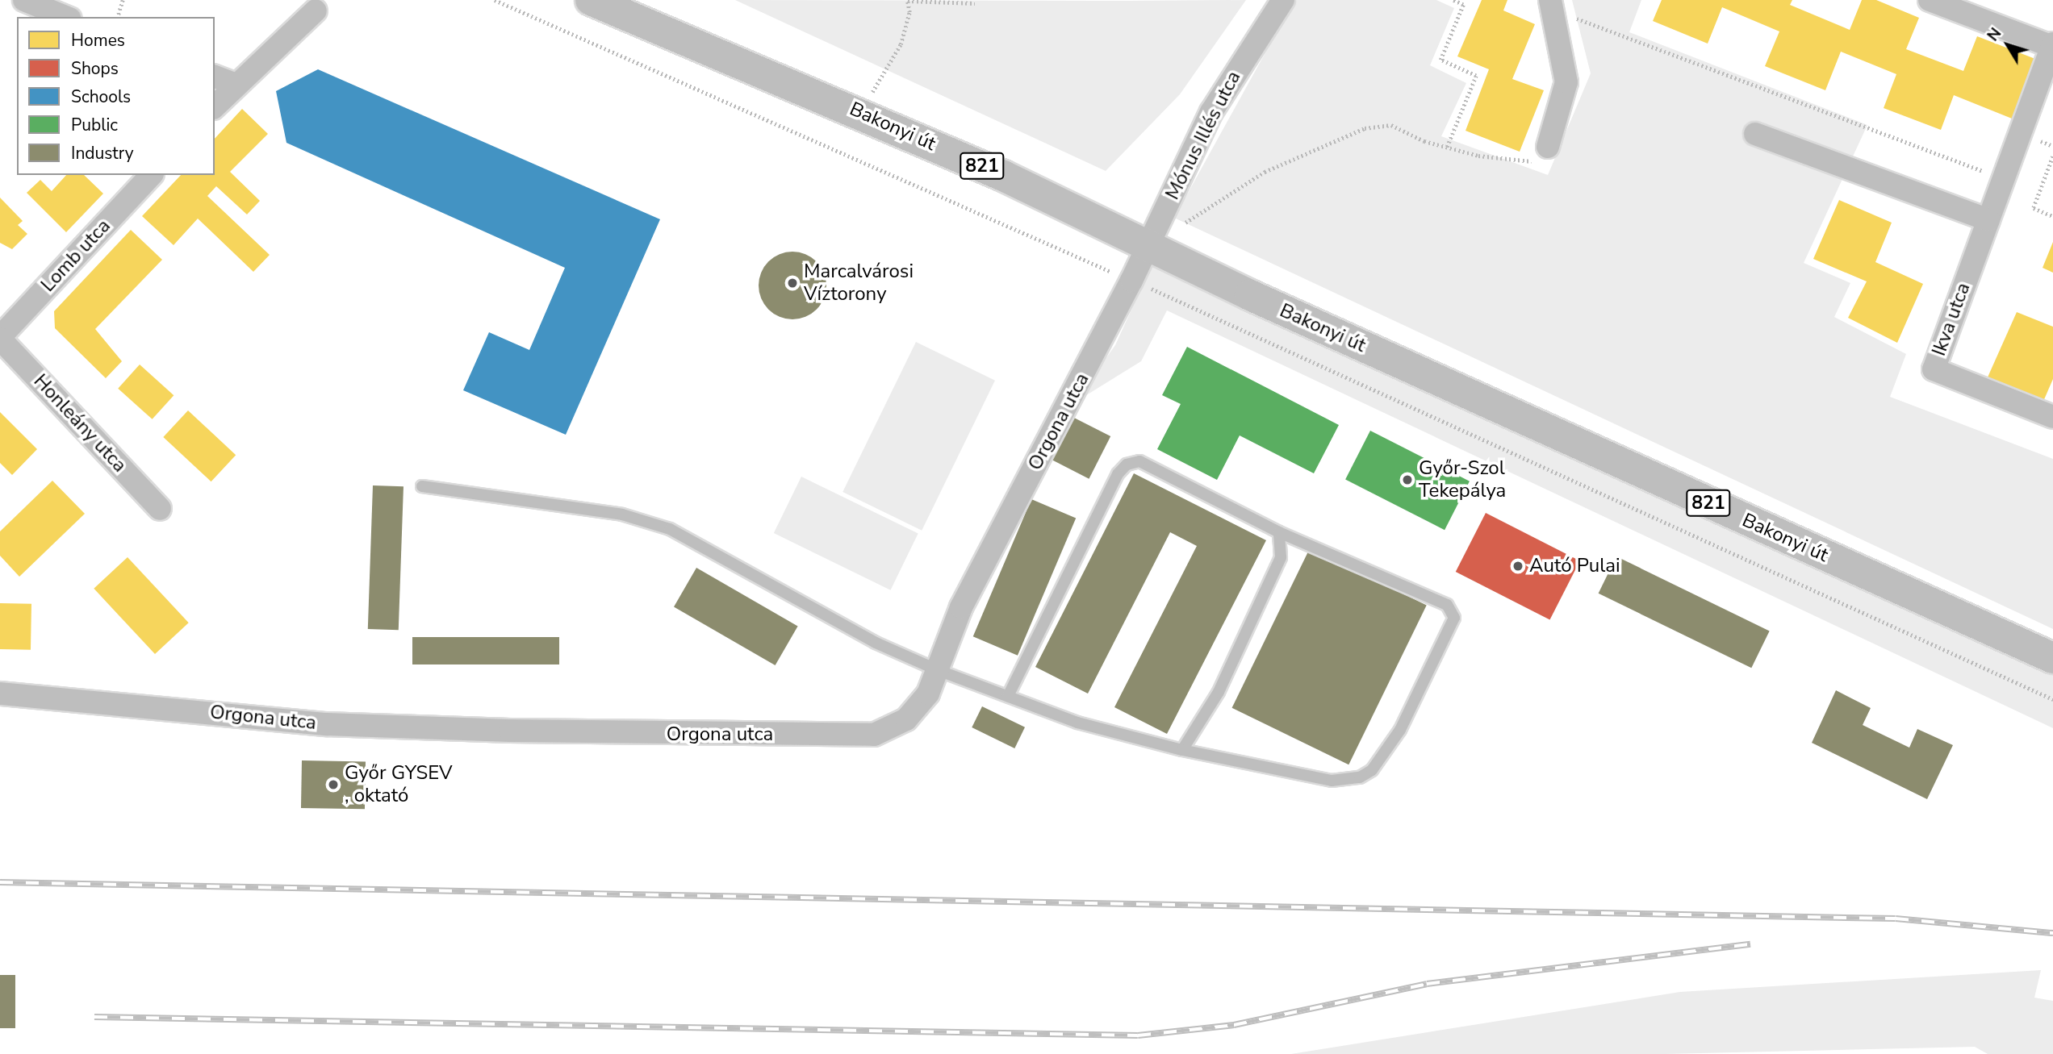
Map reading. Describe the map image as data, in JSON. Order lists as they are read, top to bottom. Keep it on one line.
{"streets":{"main road":["Bakonyi út","821"],"street":["Mónus Illés utca","Lomb utca","Ikva utca","Orgona utca","Honleány utca"]},"crossings":[["Bakonyi út","Mónus Illés utca"],["Bakonyi út","Orgona utca"],["Mónus Illés utca","Orgona utca"],["Lomb utca","Honleány utca"]],"places":["Marcalvárosi Víztorony","Győr-Szol Tekepálya","Autó Pulai","Győr GYSEV , oktató"],"legend":["Homes","Shops","Schools","Public","Industry"],"north":"top left"}
